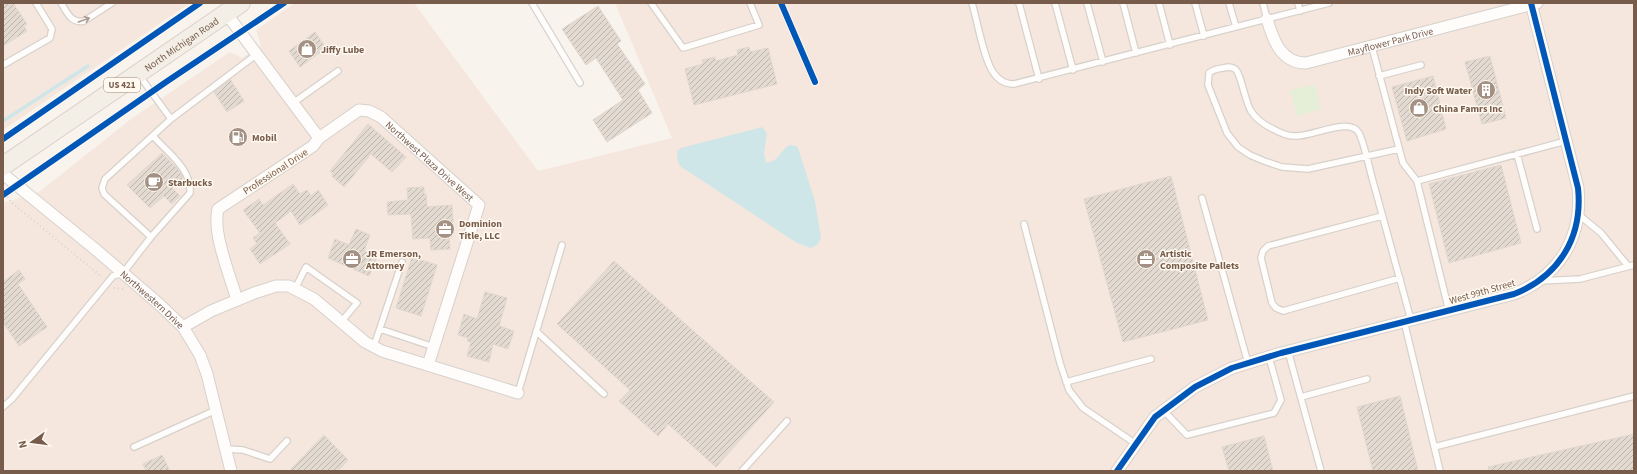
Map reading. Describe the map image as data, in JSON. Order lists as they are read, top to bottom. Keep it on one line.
{"streets":{"main road":["North Michigan Road","US 421"],"street":["Mayflower Park Drive","Northwest Plaza Drive West","Professional Drive","West 99th Street","Northwestern Drive"]},"crossings":[["Mayflower Park Drive","West 99th Street"],["Northwest Plaza Drive West","Professional Drive"]],"places":{"shop":["Jiffy Lube","China Famrs Inc"],"building":["Indy Soft Water"],"fuel station":["Mobil"],"cafe":["Starbucks"],"office":["Dominion Title, LLC","JR Emerson, Attorney","Artistic Composite Pallets"]},"north":"left"}
